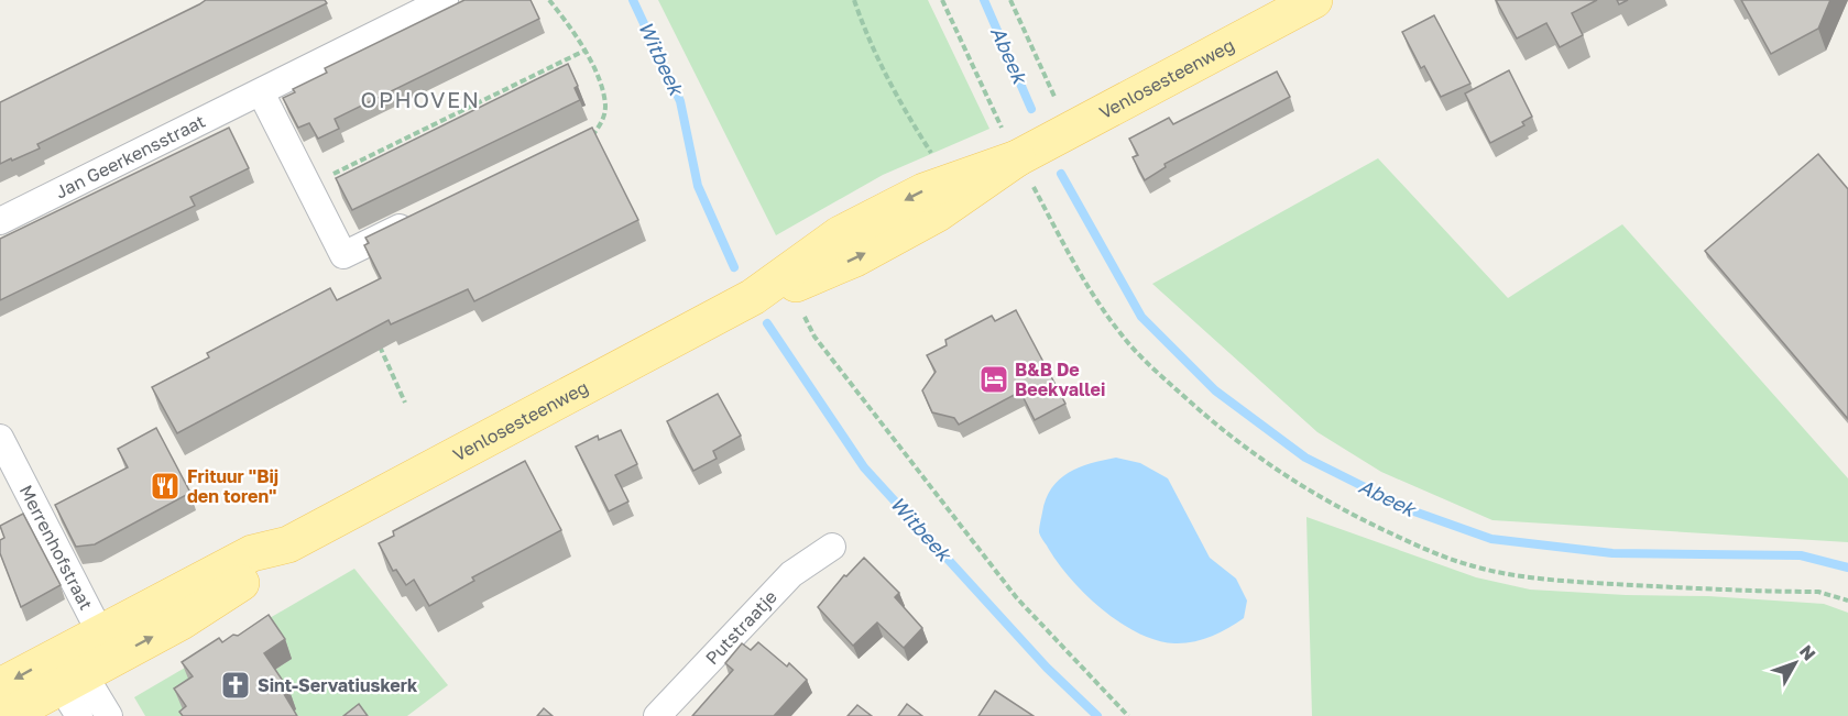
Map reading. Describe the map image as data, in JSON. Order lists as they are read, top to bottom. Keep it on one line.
{"streets":{"main road":["Venlosesteenweg"],"street":["Jan Geerkensstraat","Merrenhofstraat","Putstraatje"]},"crossings":[["Venlosesteenweg","Merrenhofstraat"]],"districts":["OPHOVEN"],"water":["Abeek","Witbeek"],"places":{"hotel":["B&B De Beekvallei"],"restaurant":["Frituur \"Bij den toren\""],"church":["Sint-Servatiuskerk"]},"north":"top right"}
